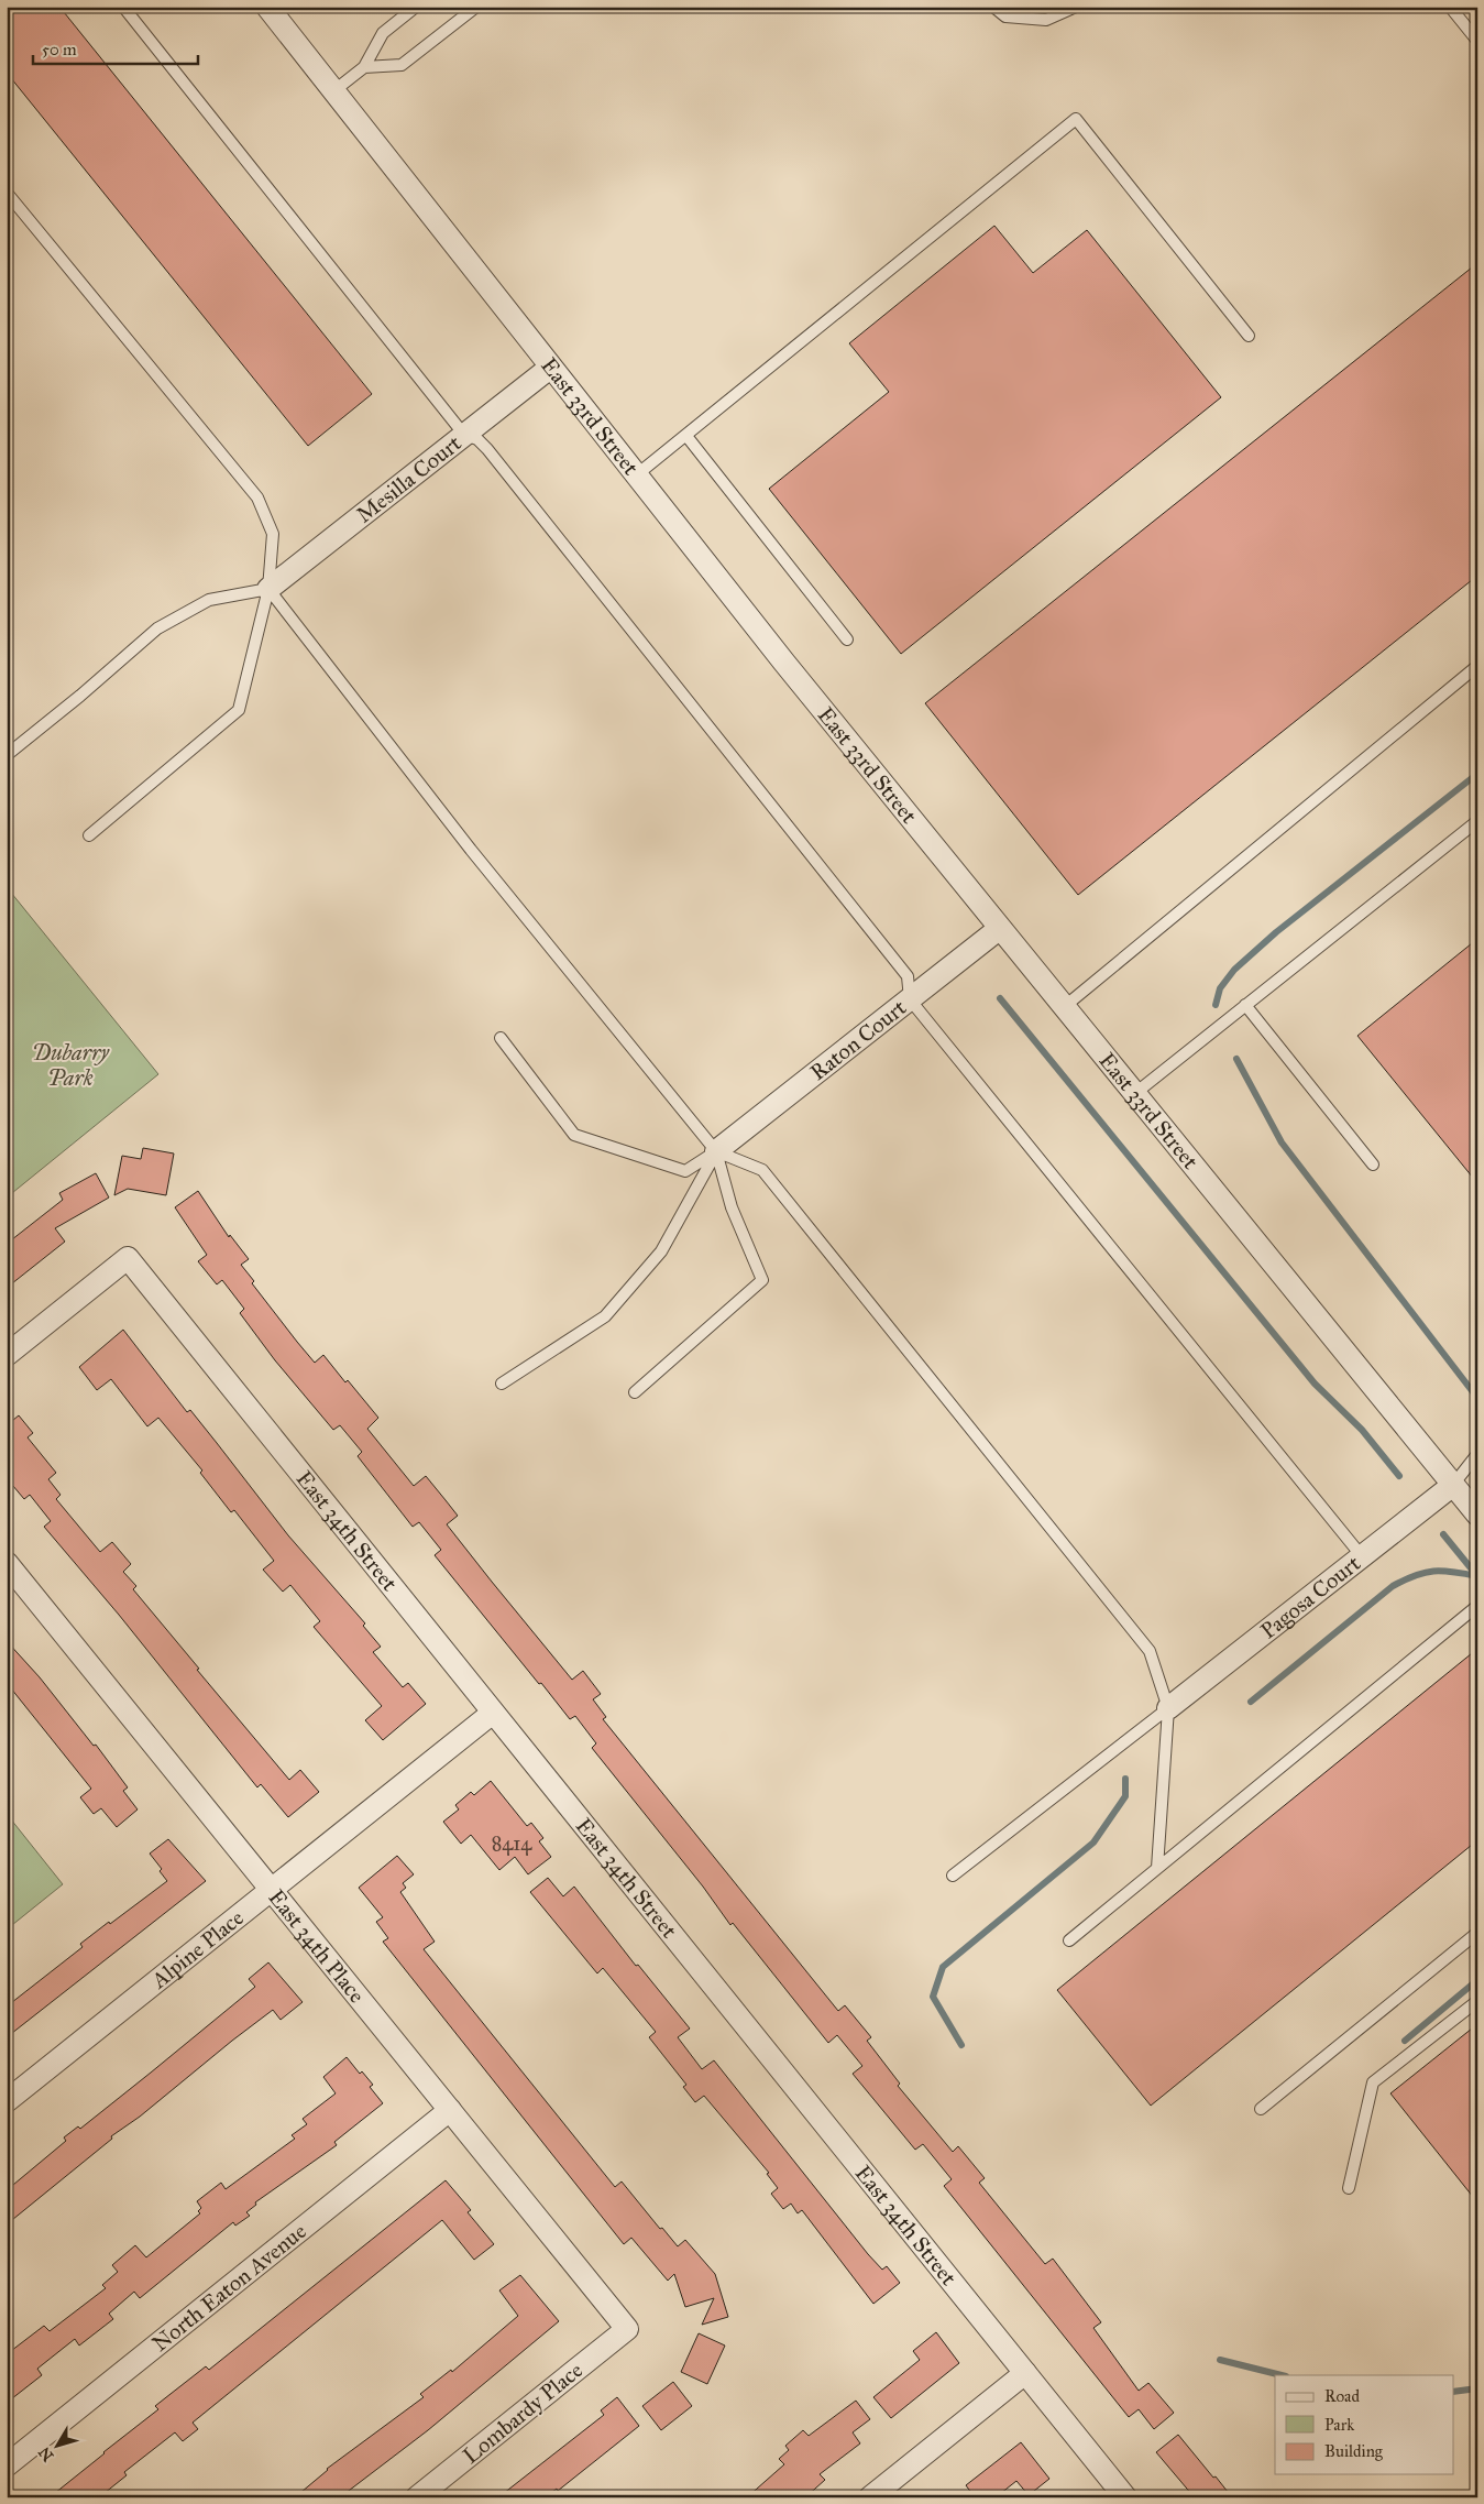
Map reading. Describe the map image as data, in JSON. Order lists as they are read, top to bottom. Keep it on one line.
{"streets":{"street":["East 33rd Street","Mesilla Court","Raton Court","East 34th Street","Pagosa Court","East 34th Place","Alpine Place","North Eaton Avenue","Lombardy Place"]},"crossings":[["East 33rd Street","Mesilla Court"],["East 33rd Street","Raton Court"],["East 33rd Street","Pagosa Court"],["East 34th Street","Alpine Place"],["East 34th Place","Alpine Place"],["East 34th Place","North Eaton Avenue"],["East 34th Place","Lombardy Place"]],"parks":["Dubarry Park"],"house_numbers":["8414"],"legend":["Road","Park","Building"],"scale_bar":"50 m","north":"bottom left"}
